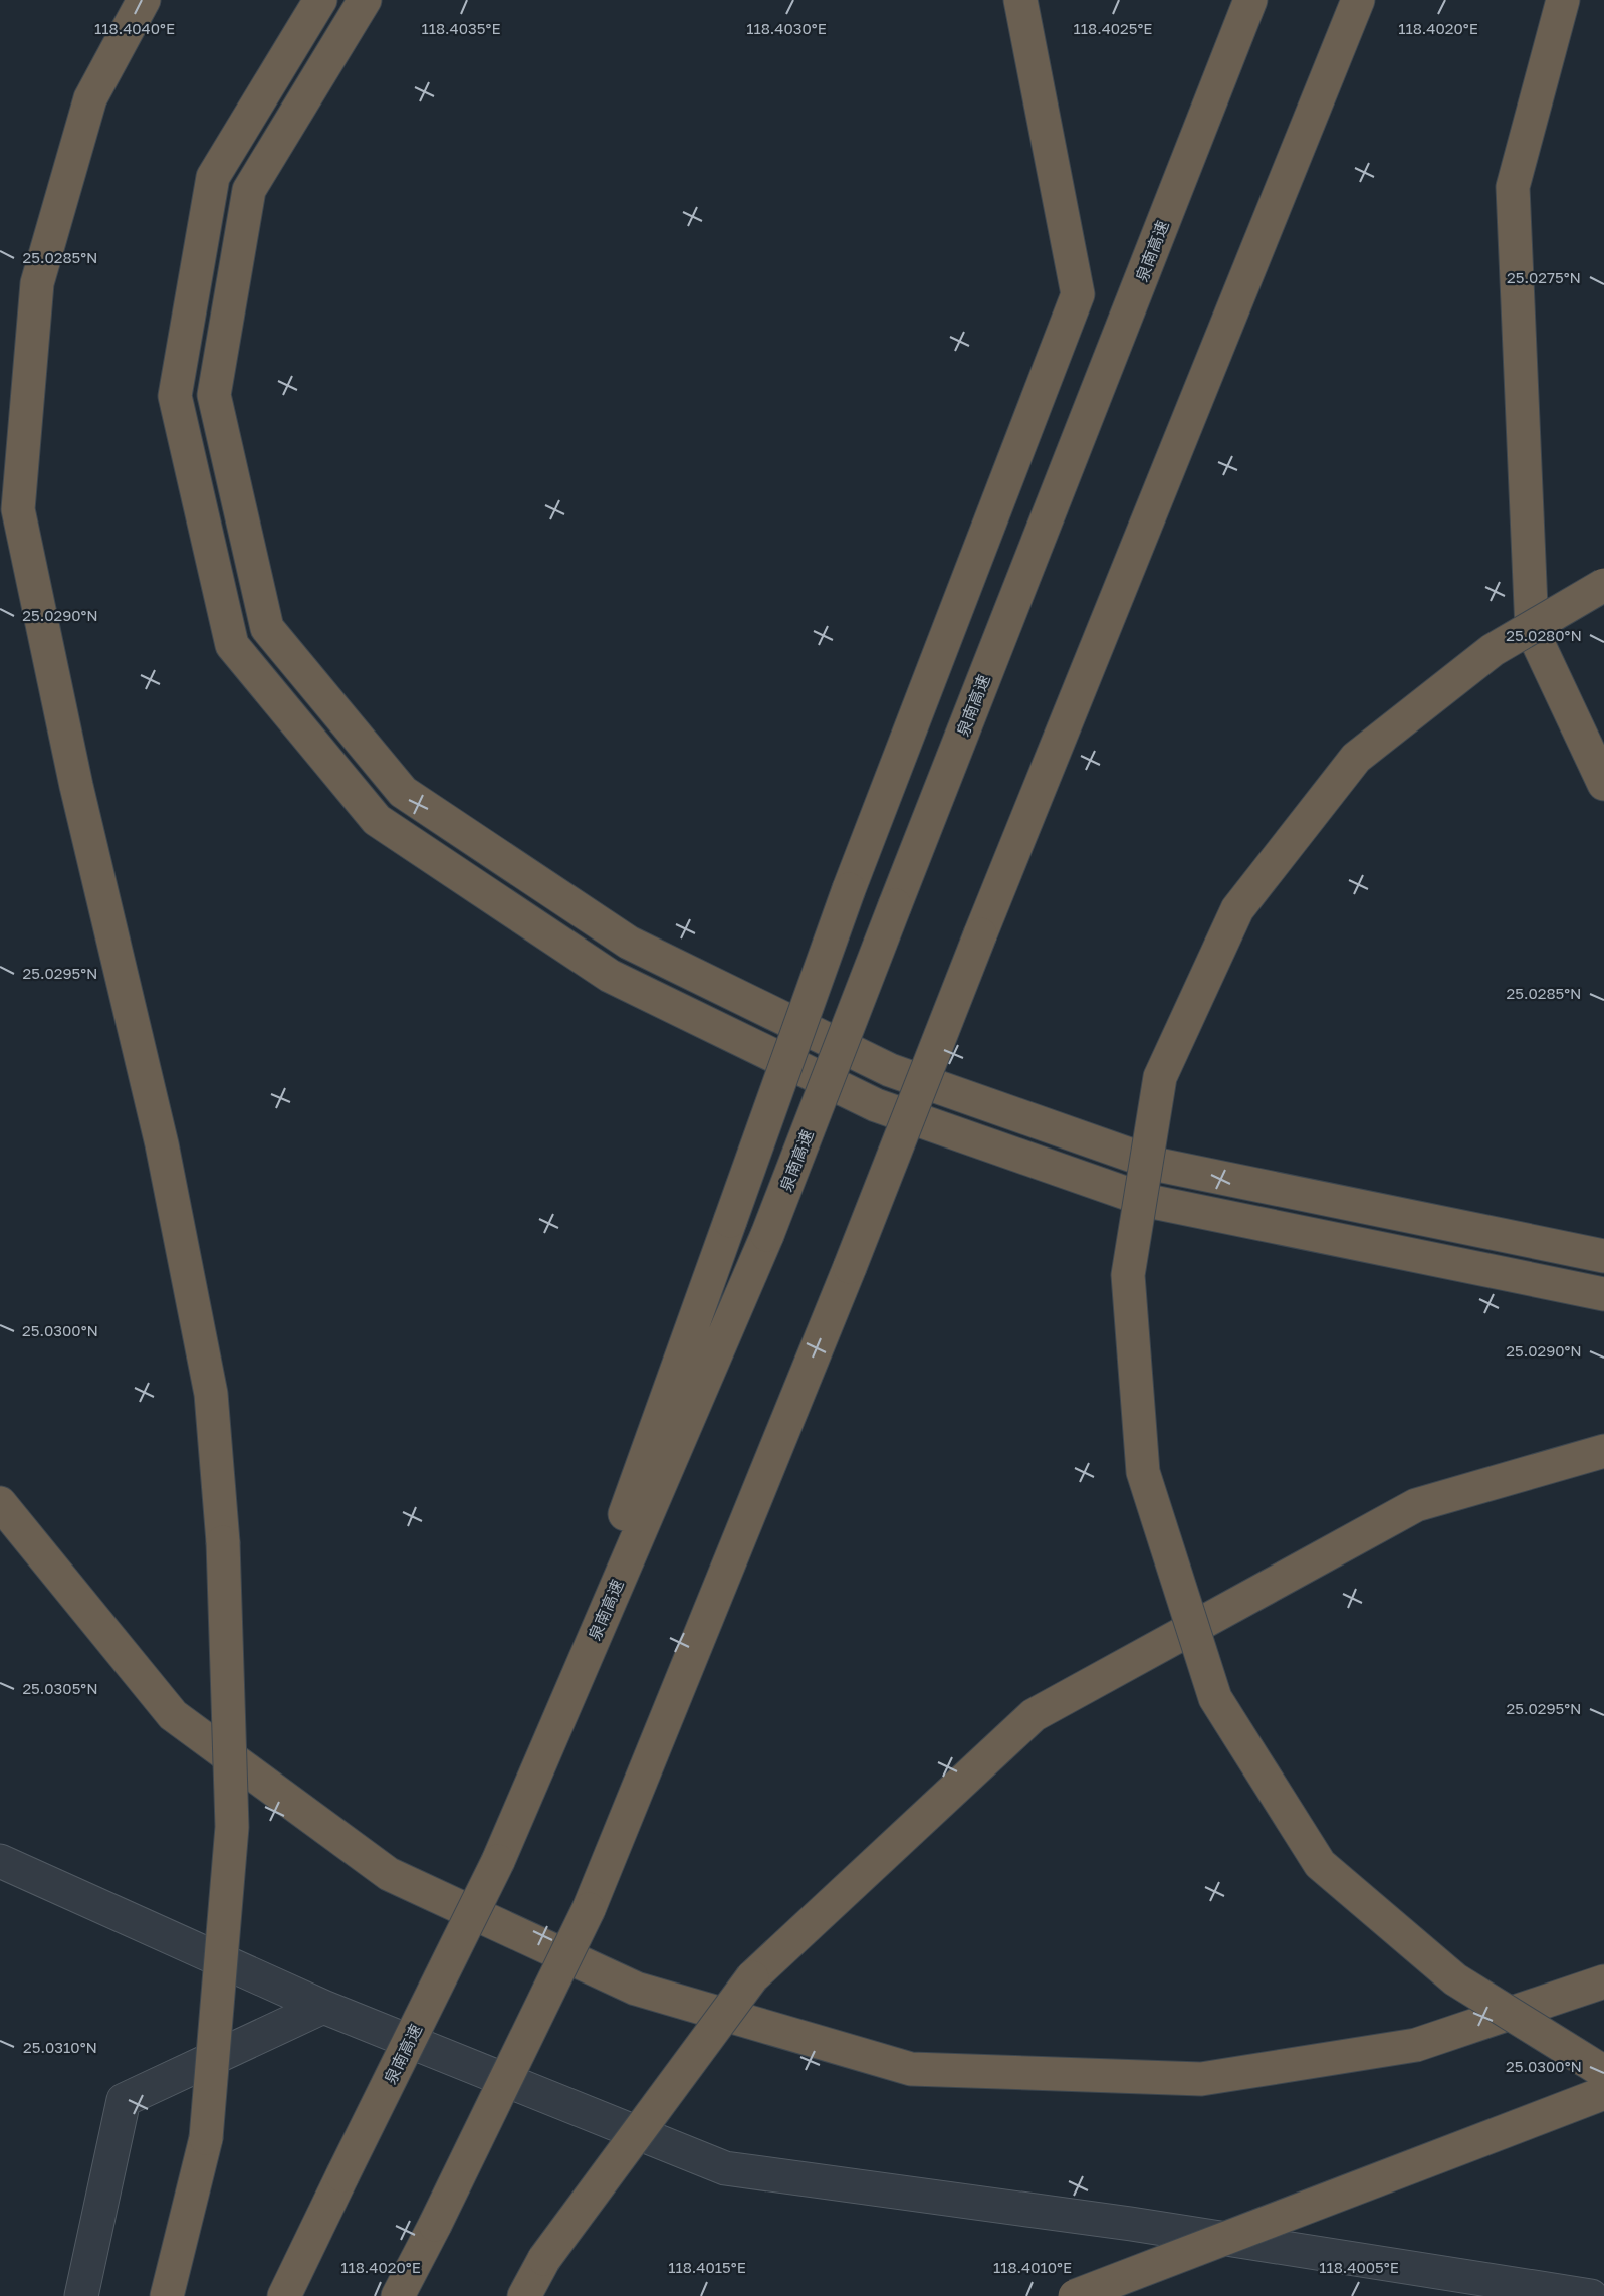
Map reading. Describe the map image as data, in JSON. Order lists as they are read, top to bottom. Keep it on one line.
{"streets":{"highway":["泉南高速"]},"coordinates":["118.4035°E","118.4030°E","118.4025°E","118.4020°E","118.4040°E","25.0285°N","25.0275°N","25.0290°N","25.0280°N","25.0295°N","25.0300°N","25.0305°N","25.0310°N","118.4015°E","118.4010°E","118.4005°E"]}
